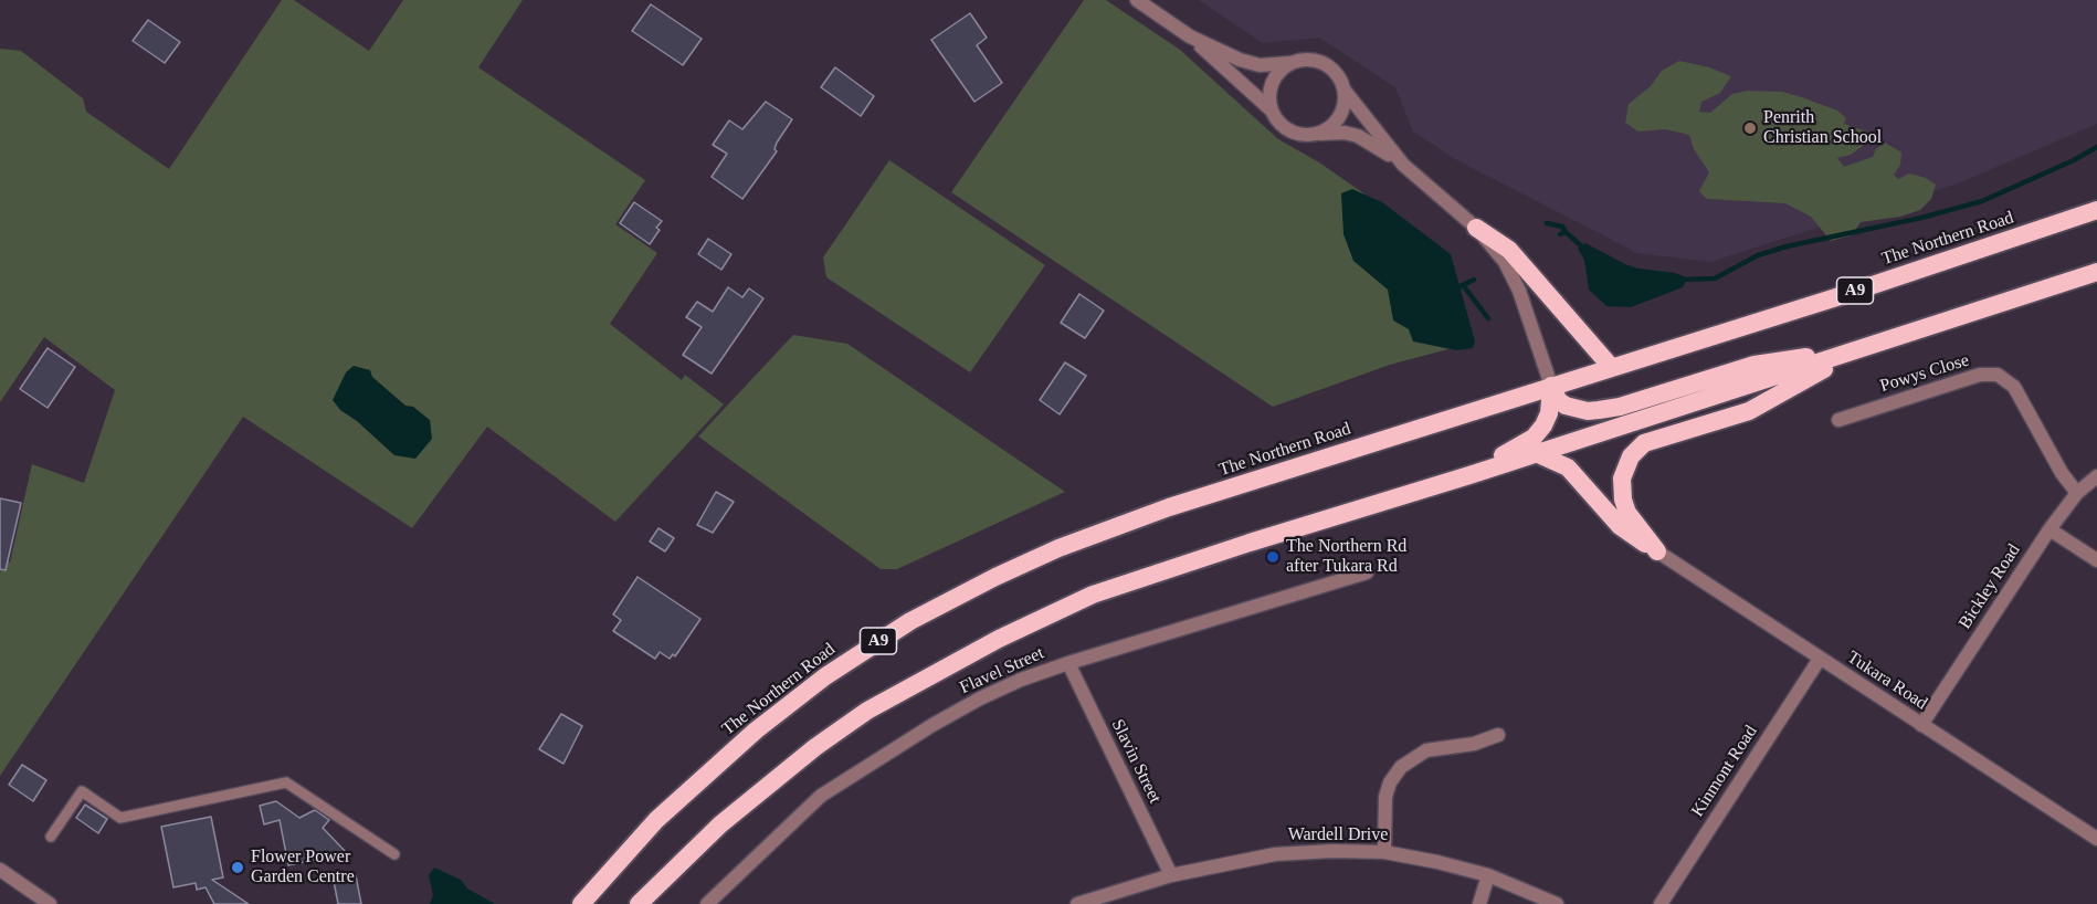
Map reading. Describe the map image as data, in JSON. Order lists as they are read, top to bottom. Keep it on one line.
{"streets":{"highway":["The Northern Road","A9"],"street":["Powys Close","Bickley Road","Flavel Street","Tukara Road","Slavin Street","Kinmont Road","Wardell Drive"]},"crossings":[["Powys Close","Bickley Road"],["Bickley Road","Tukara Road"],["Flavel Street","Slavin Street"],["Tukara Road","Kinmont Road"],["Slavin Street","Wardell Drive"]],"places":["Penrith Christian School","The Northern Rd after Tukara Rd","Flower Power Garden Centre"]}
